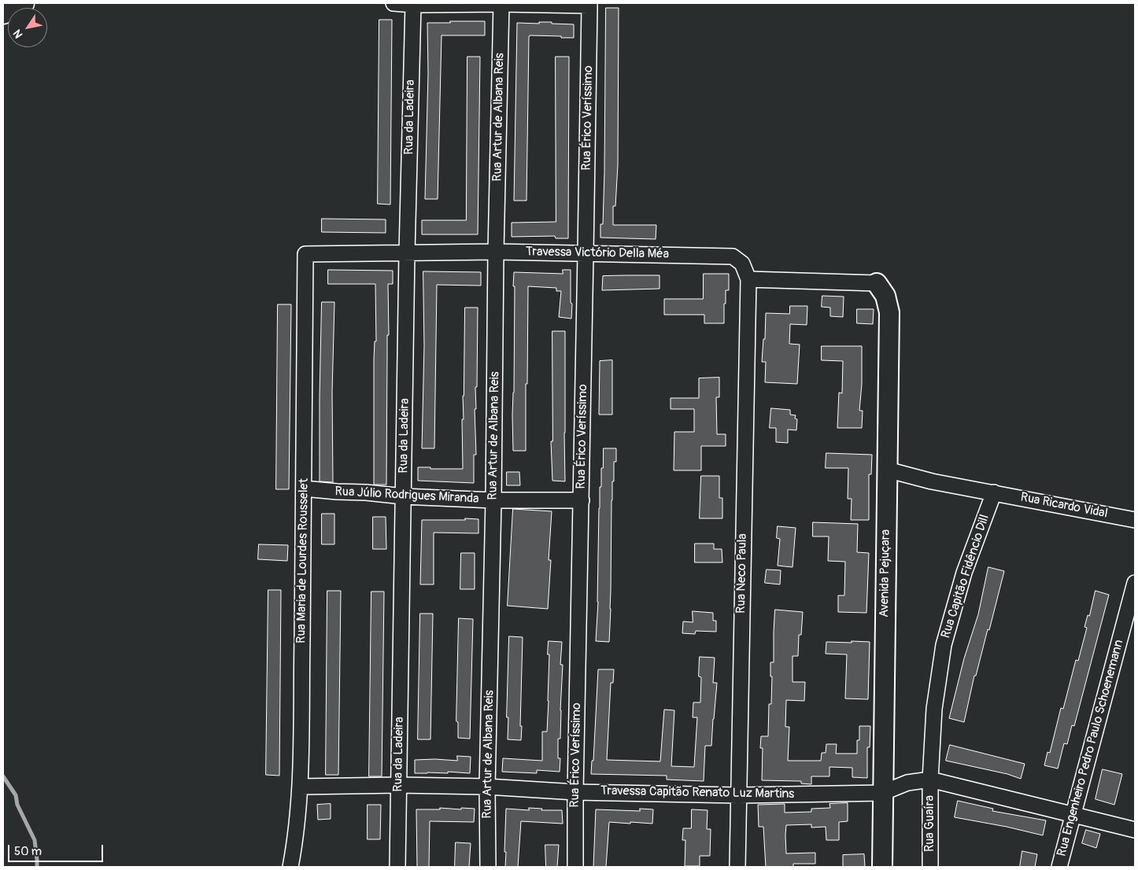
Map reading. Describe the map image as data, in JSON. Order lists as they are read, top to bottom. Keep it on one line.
{"streets":{"street":["Rua da Ladeira","Rua Artur de Albana Reis","Rua Érico Veríssimo","Travessa Victório Della Méa","Rua Júlio Rodrigues Miranda","Rua Ricardo Vidal","Rua Maria de Lourdes Rousselet","Rua Neco Paula","Avenida Pejuçara","Rua Capitão Fidêncio Dill","Rua Engenheiro Pedro Paulo Schoenemann","Travessa Capitão Renato Luz Martins","Rua Guaíra"]},"crossings":[["Rua da Ladeira","Travessa Victório Della Méa"],["Rua da Ladeira","Rua Júlio Rodrigues Miranda"],["Rua da Ladeira","Travessa Capitão Renato Luz Martins"],["Rua Artur de Albana Reis","Rua Érico Veríssimo"],["Rua Artur de Albana Reis","Travessa Victório Della Méa"],["Rua Artur de Albana Reis","Rua Júlio Rodrigues Miranda"],["Rua Artur de Albana Reis","Travessa Capitão Renato Luz Martins"],["Rua Érico Veríssimo","Travessa Victório Della Méa"],["Rua Érico Veríssimo","Rua Júlio Rodrigues Miranda"],["Rua Érico Veríssimo","Travessa Capitão Renato Luz Martins"],["Travessa Victório Della Méa","Rua Maria de Lourdes Rousselet"],["Travessa Victório Della Méa","Rua Neco Paula"],["Rua Júlio Rodrigues Miranda","Rua Maria de Lourdes Rousselet"],["Rua Ricardo Vidal","Avenida Pejuçara"],["Rua Ricardo Vidal","Rua Capitão Fidêncio Dill"],["Rua Maria de Lourdes Rousselet","Travessa Capitão Renato Luz Martins"],["Rua Neco Paula","Travessa Capitão Renato Luz Martins"],["Avenida Pejuçara","Travessa Capitão Renato Luz Martins"],["Rua Capitão Fidêncio Dill","Travessa Capitão Renato Luz Martins"],["Rua Capitão Fidêncio Dill","Rua Guaíra"],["Travessa Capitão Renato Luz Martins","Rua Guaíra"]],"scale_bar":"50 m","north":"bottom left"}
